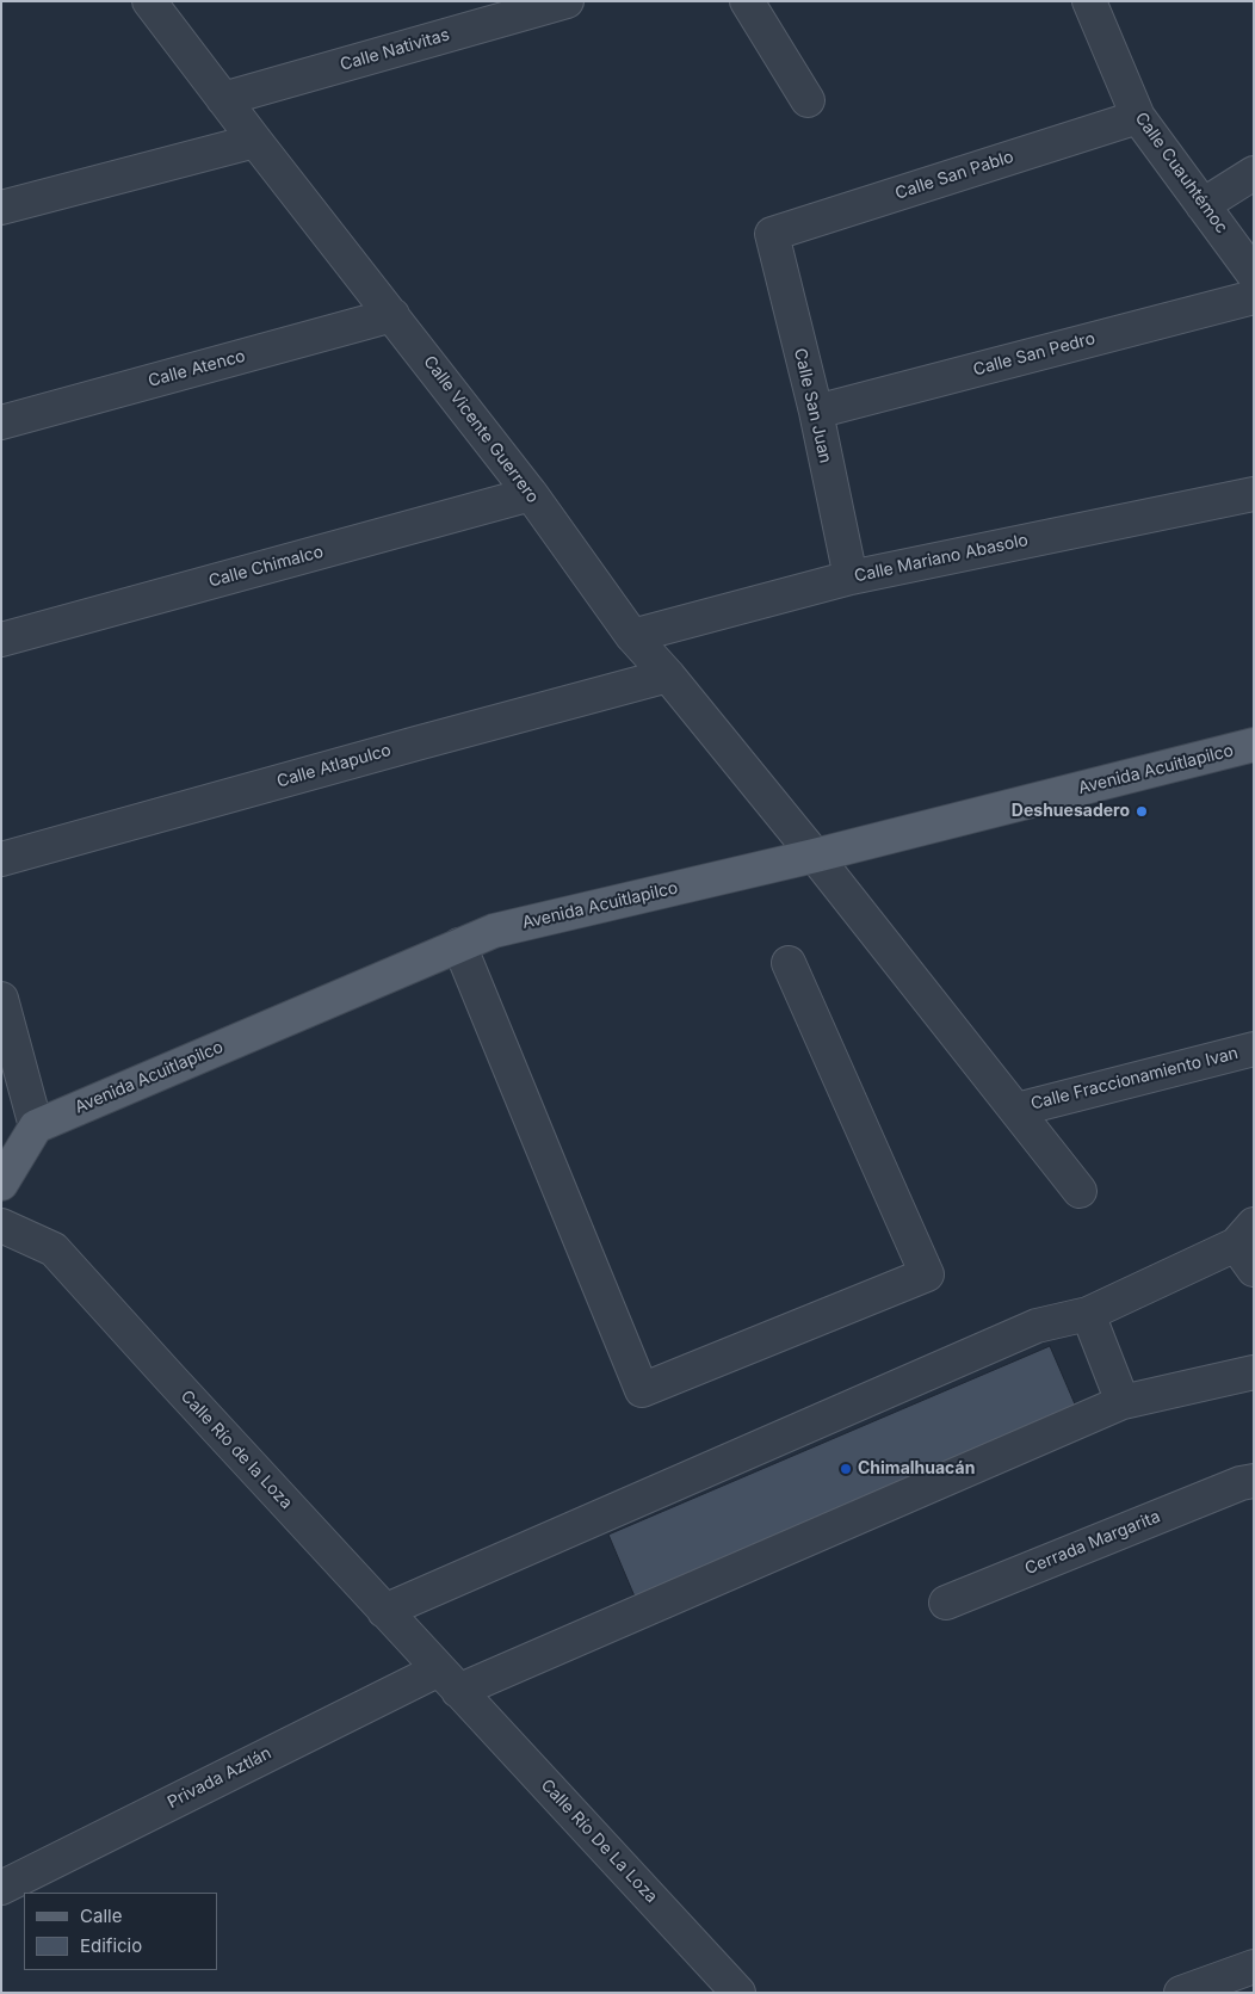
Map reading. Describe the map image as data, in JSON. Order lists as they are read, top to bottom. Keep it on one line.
{"streets":{"main road":["Avenida Acuitlapilco"],"street":["Calle Nativitas","Calle Cuauhtémoc","Calle San Pablo","Calle San Pedro","Calle Atenco","Calle San Juan","Calle Vicente Guerrero","Calle Mariano Abasolo","Calle Chimalco","Calle Atlapulco","Calle Fraccionamiento Ivan","Calle Río de la Loza","Cerrada Margarita","Privada Aztlán","Calle Río De La Loza"]},"crossings":[["Calle Nativitas","Calle Vicente Guerrero"],["Calle Cuauhtémoc","Calle San Pablo"],["Calle San Pablo","Calle San Juan"],["Calle San Pedro","Calle San Juan"],["Calle Atenco","Calle Vicente Guerrero"],["Calle San Juan","Calle Mariano Abasolo"],["Calle Vicente Guerrero","Calle Mariano Abasolo"],["Calle Vicente Guerrero","Calle Chimalco"],["Calle Vicente Guerrero","Calle Atlapulco"],["Calle Vicente Guerrero","Avenida Acuitlapilco"],["Calle Vicente Guerrero","Calle Fraccionamiento Ivan"],["Calle Río de la Loza","Privada Aztlán"],["Calle Río de la Loza","Calle Río De La Loza"],["Privada Aztlán","Calle Río De La Loza"]],"places":["Deshuesadero","Chimalhuacán"],"legend":["Calle","Edificio"]}
